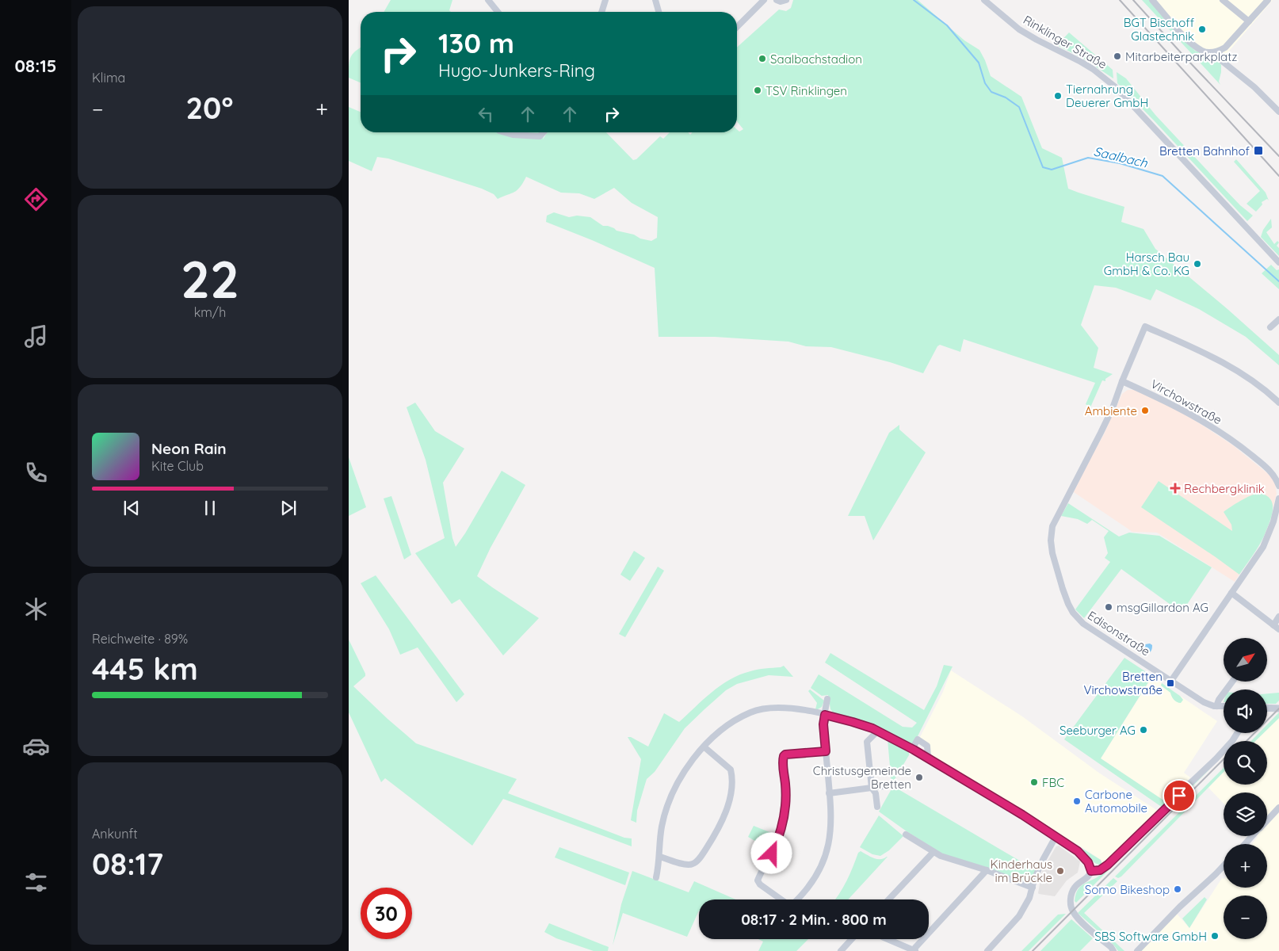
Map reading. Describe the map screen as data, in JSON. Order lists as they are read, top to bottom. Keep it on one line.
{"streets":{"street":["Rinklinger Straße","Virchowstraße","Edisonstraße"]},"crossings":[["Virchowstraße","Edisonstraße"]],"water":["Saalbach"],"places":{"other":["BGT Bischoff Glastechnik","Mitarbeiterparkplatz","Saalbachstadion","TSV Rinklingen","Tiernahrung Deuerer GmbH","Harsch Bau GmbH & Co. KG","Ambiente","msgGillardon AG","Seeburger AG","Christusgemeinde Bretten","FBC","Carbone Automobile","Kinderhaus im Brückle","Somo Bikeshop","SBS Software GmbH"],"transit":["Bretten Bahnhof","Bretten Virchowstraße"],"health":["Rechbergklinik"]},"north":"top right","page":{"tabs":"08:15","tile":["Klima",["22","km/h"],["Reichweite · 89%","445 km"],["Ankunft","08:17"]],"turn":["130 m","Hugo-Junkers-Ring"],"heat":["−","20°","+"],"song":["Neon Rain","Kite Club"],"map_buttons":["+","−"],"limit":"30","trip":"08:17 · 2 Min. · 800 m"}}
